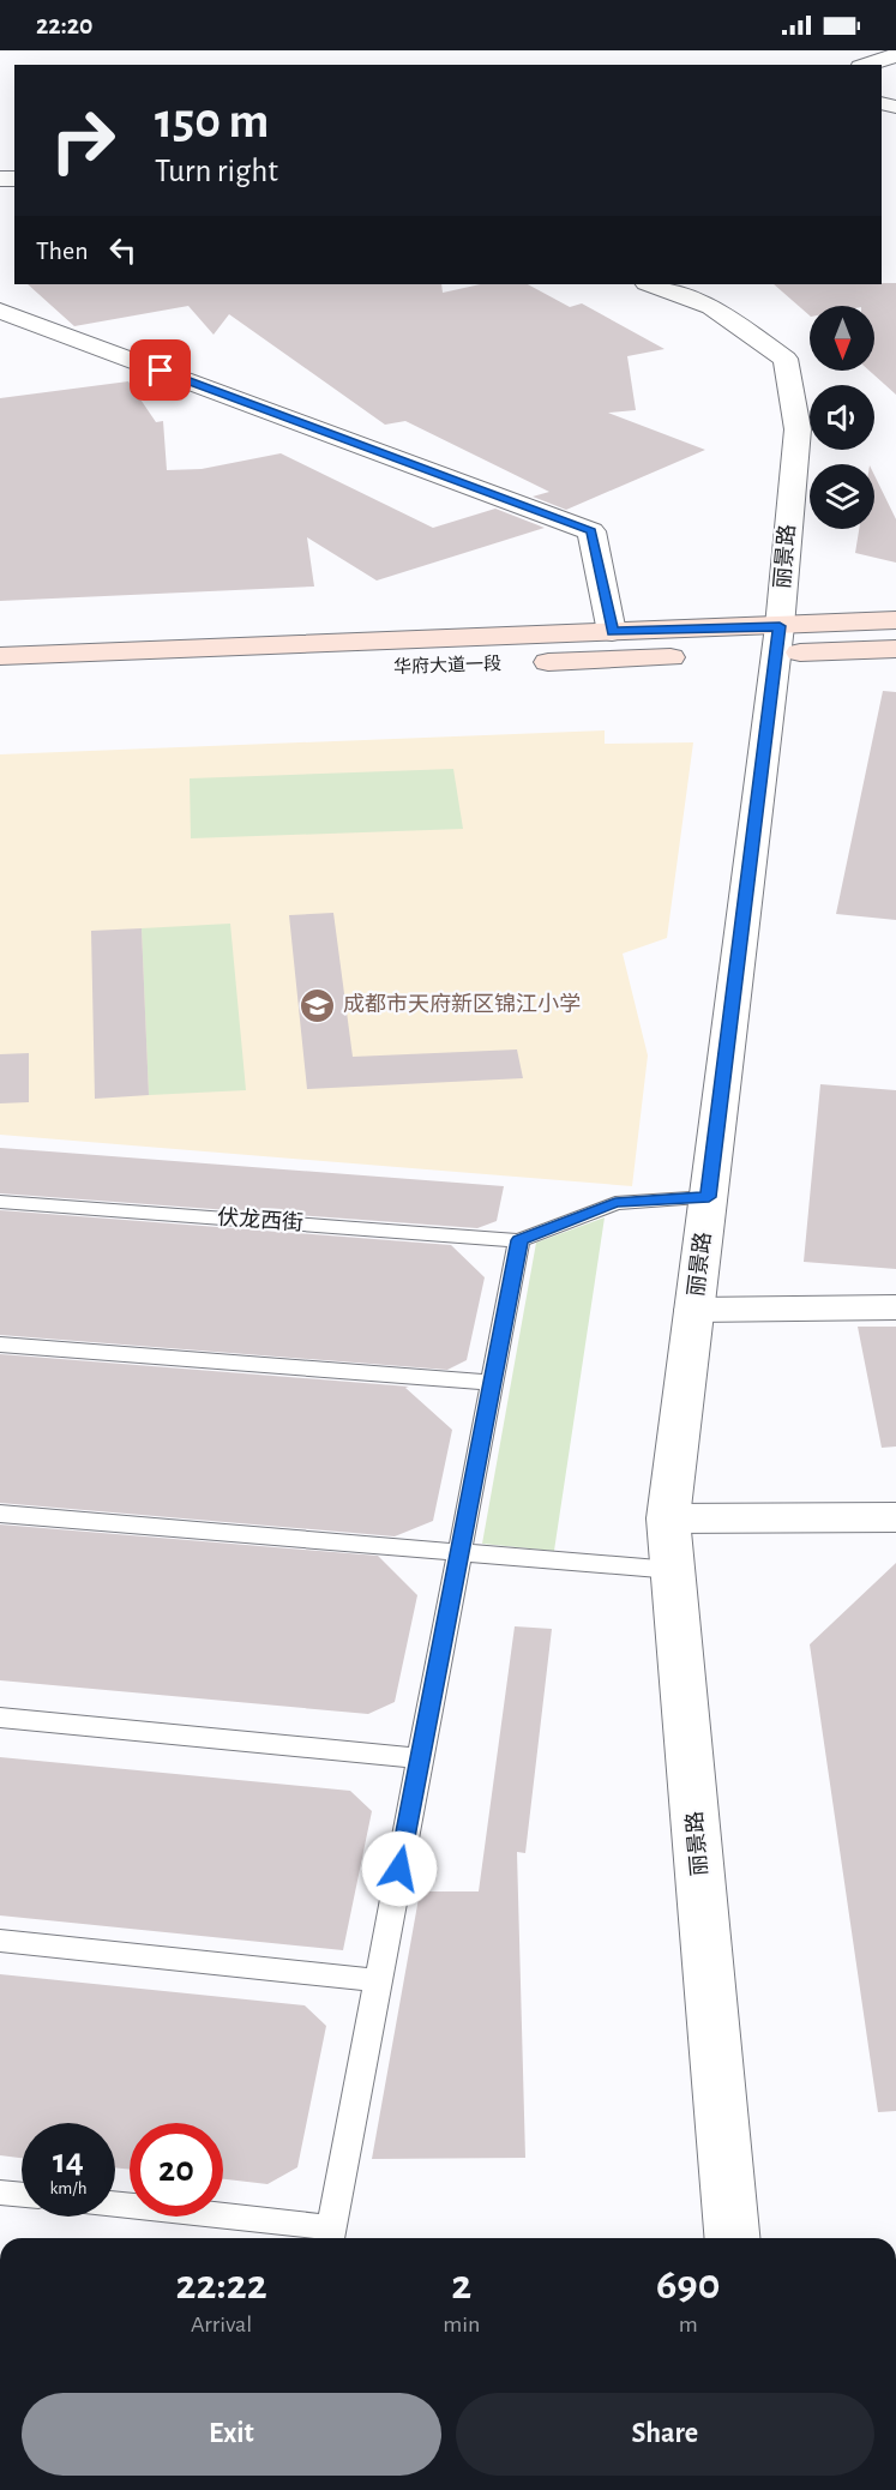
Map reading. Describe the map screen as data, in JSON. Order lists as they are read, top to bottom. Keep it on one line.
{"streets":{"main road":["华府大道一段"],"street":["丽景路"],"lane":["伏龙西街"]},"places":{"school or university":["成都市天府新区锦江小学"]},"north":"bottom","page":{"status":"22:20","turn":["150 m","Turn right"],"then":"Then","speed":"14 km/h","limit":"20","eta":["22:22","Arrival","2","min","690","m"],"buttons":["Exit","Share"]}}
